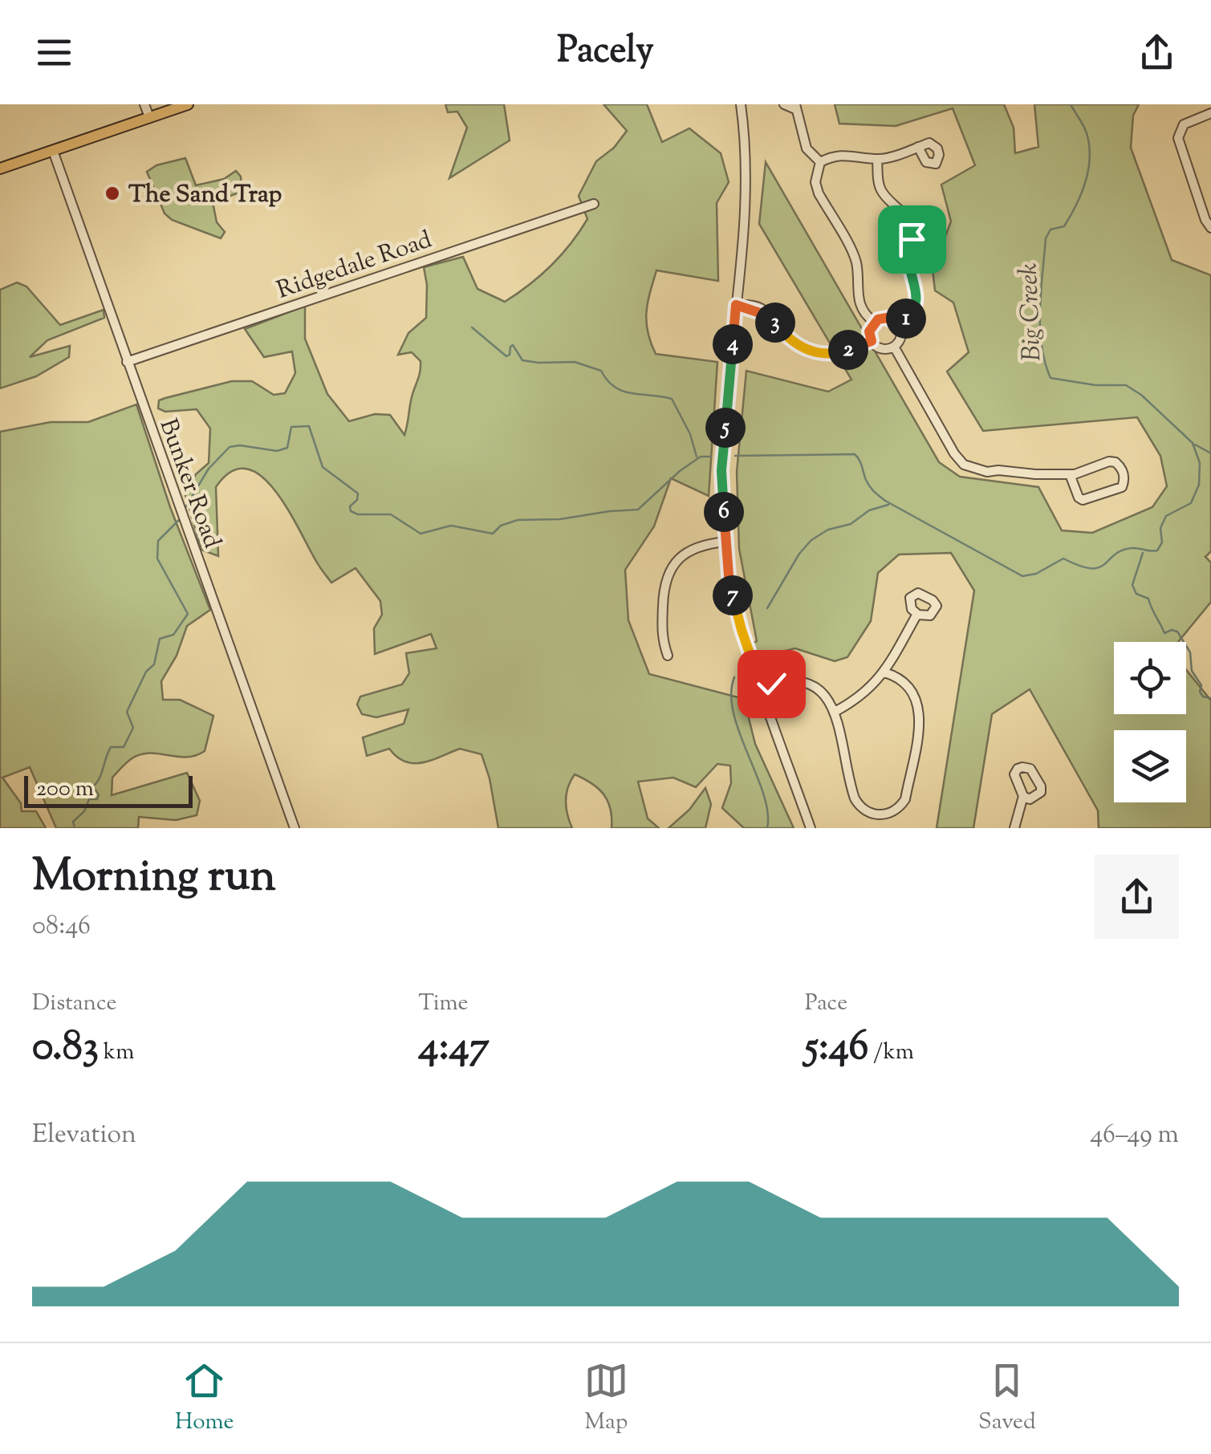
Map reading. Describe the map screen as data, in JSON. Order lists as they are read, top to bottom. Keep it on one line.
{"streets":{"street":["Ridgedale Road","Bunker Road"]},"crossings":[["Ridgedale Road","Bunker Road"]],"water":["Big Creek"],"places":["The Sand Trap"],"scale_bar":"200 m","page":{"header":"Pacely","pins":["1","3","4","2","5","6","7"],"scale":"200 m","heading":["Morning run","08:46"],"stats":[["Distance","0.83 km"],["Time","4:47"],["Pace","5:46 /km"]],"chart":["Elevation","46–49 m"],"tabs":["Home","Map","Saved"]}}
